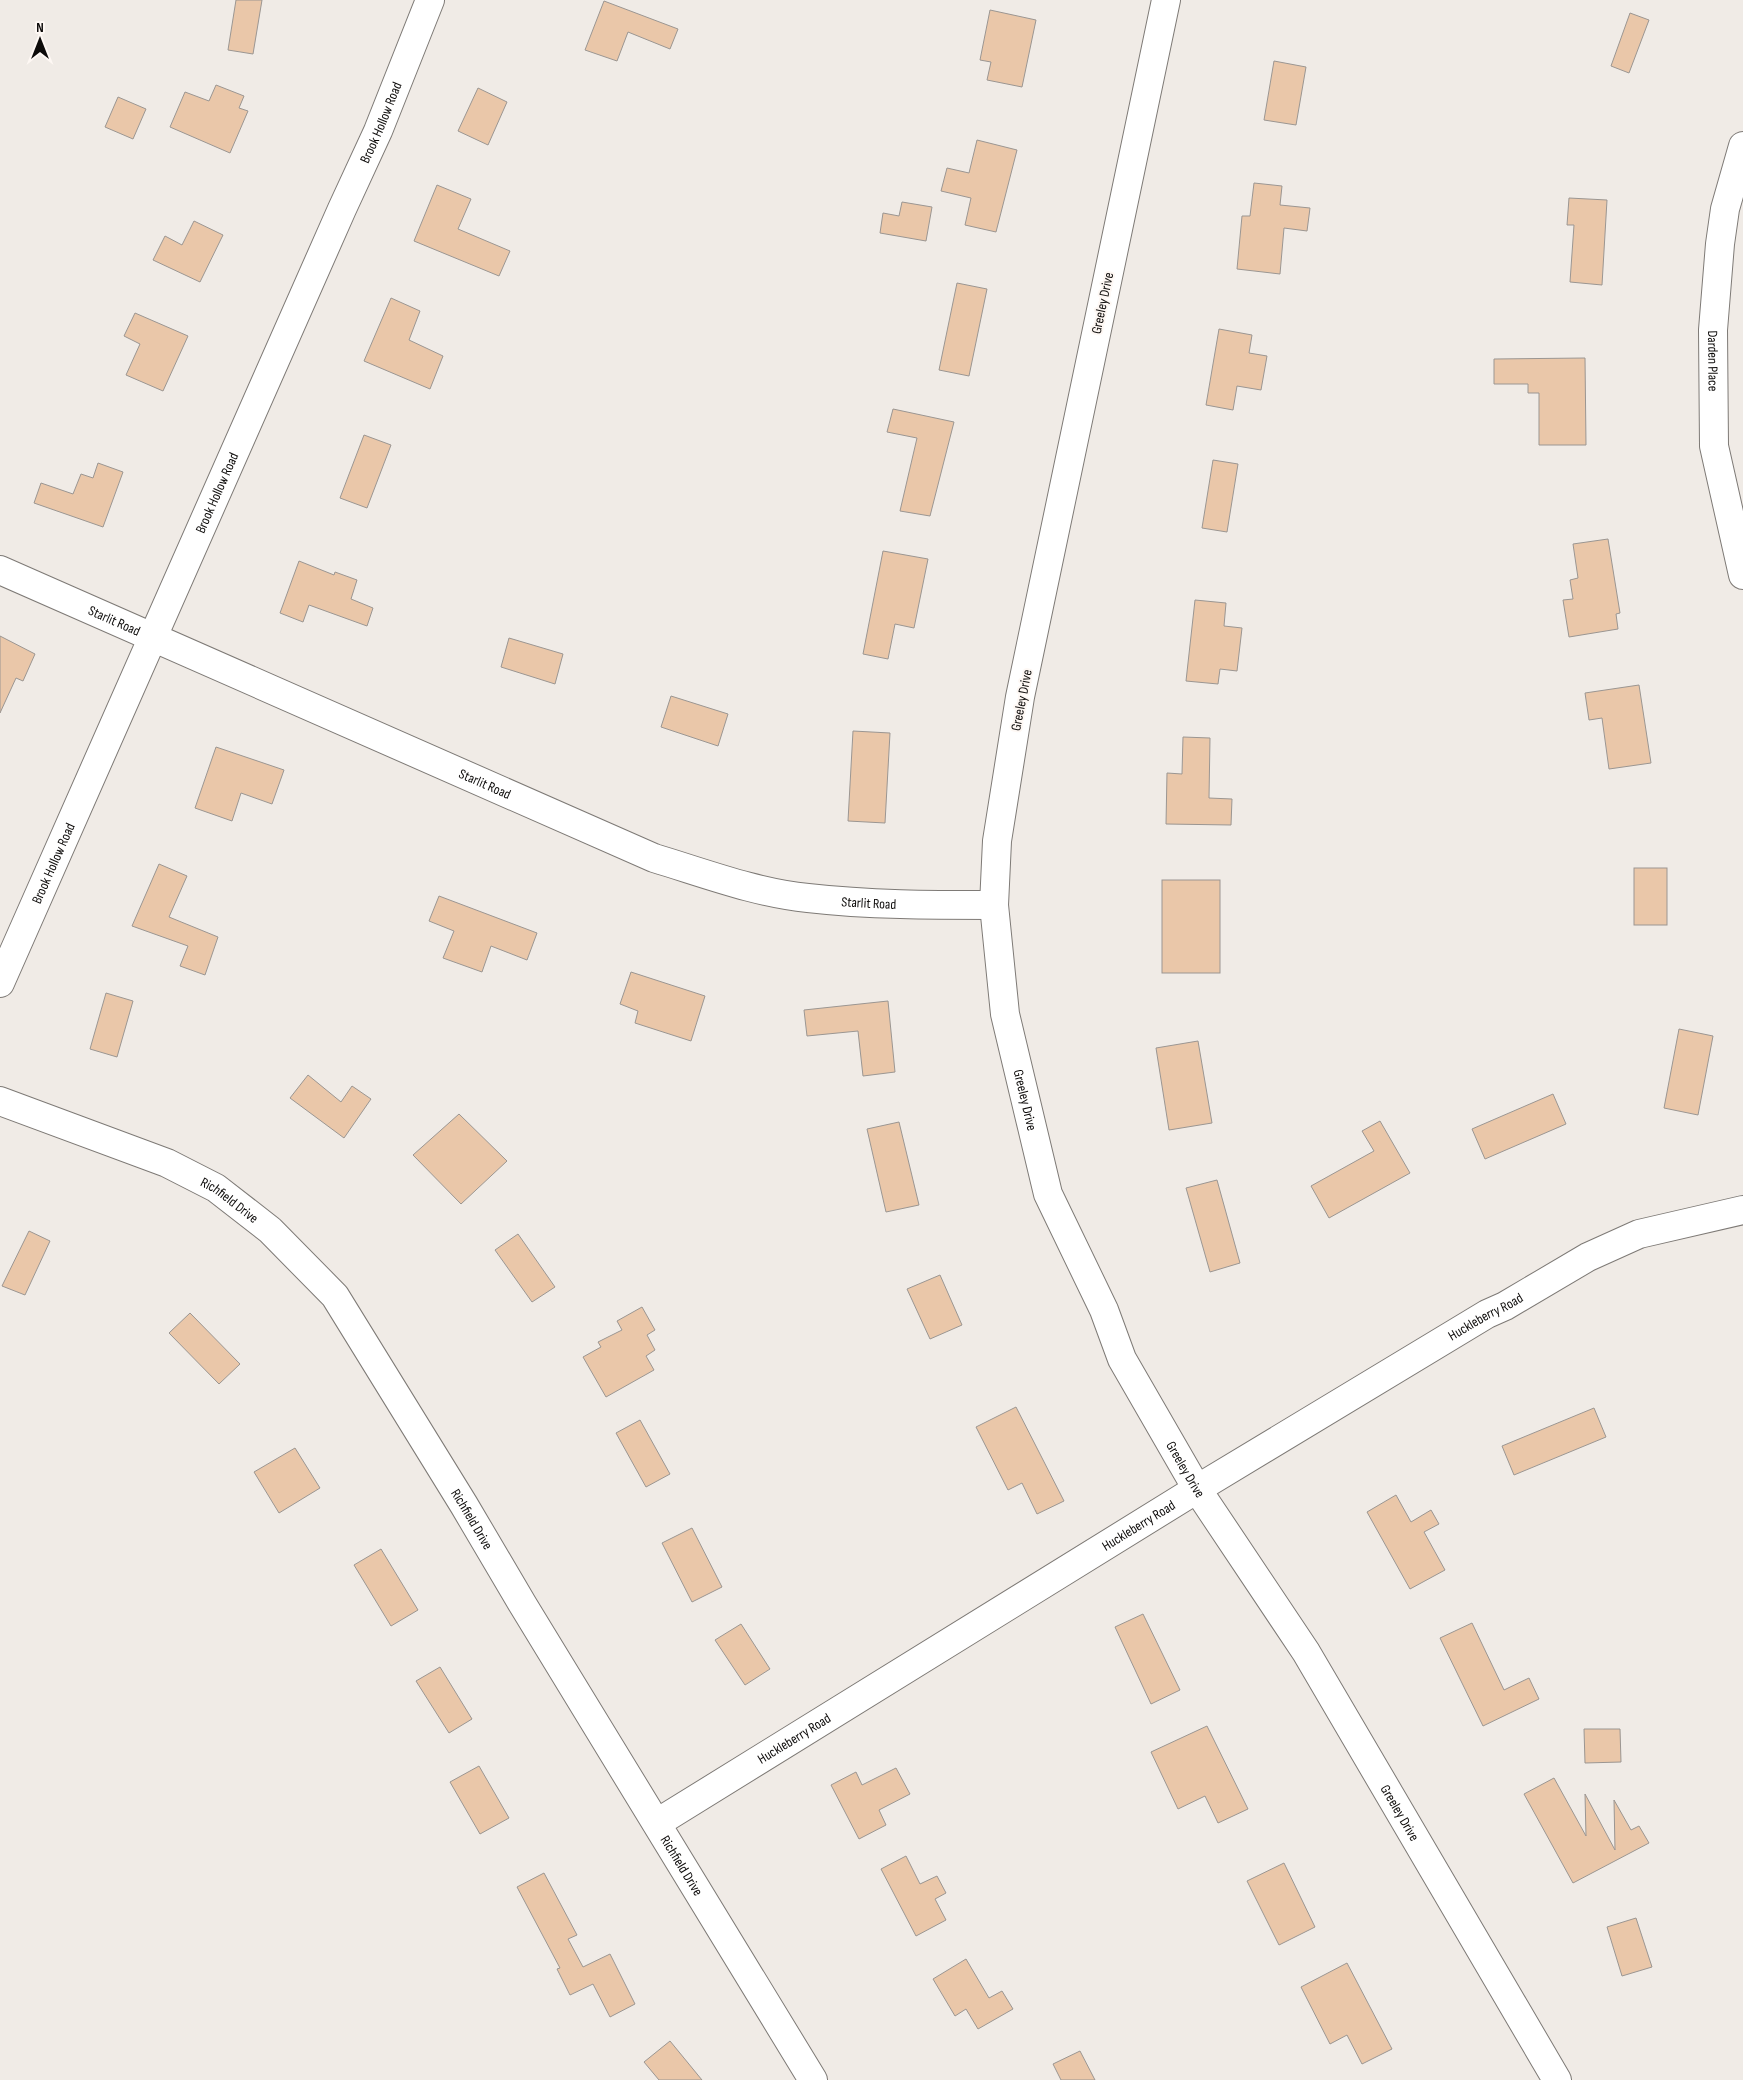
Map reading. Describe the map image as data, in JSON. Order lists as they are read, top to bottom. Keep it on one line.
{"streets":{"street":["Brook Hollow Road","Greeley Drive","Darden Place","Starlit Road","Richfield Drive","Huckleberry Road"]},"crossings":[["Brook Hollow Road","Starlit Road"],["Greeley Drive","Starlit Road"],["Greeley Drive","Huckleberry Road"],["Richfield Drive","Huckleberry Road"]],"north":"top"}
